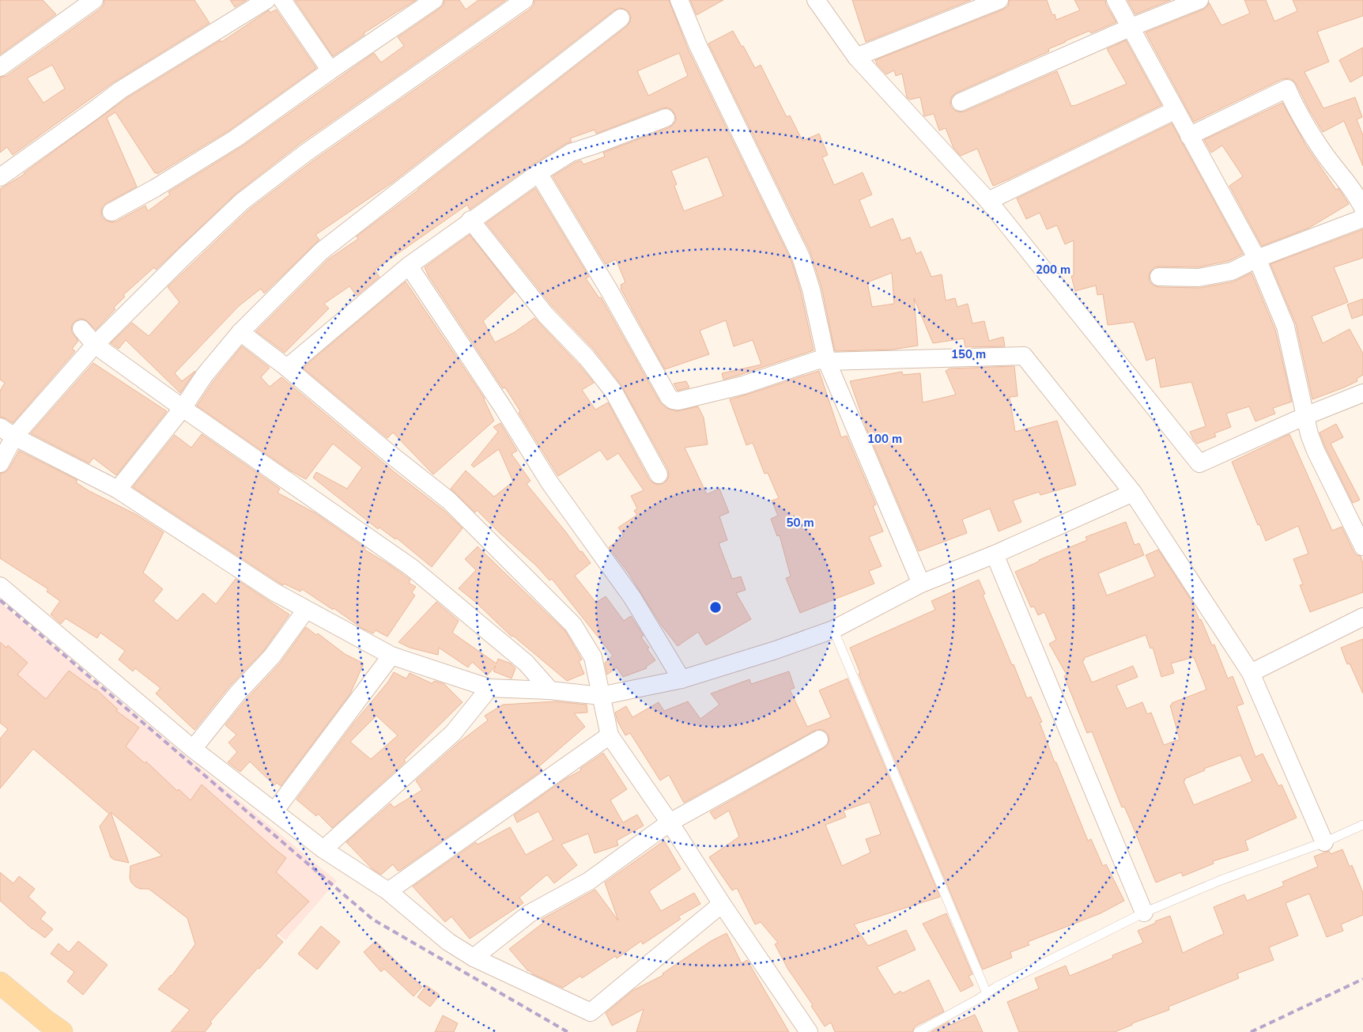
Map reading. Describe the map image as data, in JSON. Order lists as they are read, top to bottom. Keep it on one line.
{"rings":["200 m","150 m","100 m","50 m"]}
